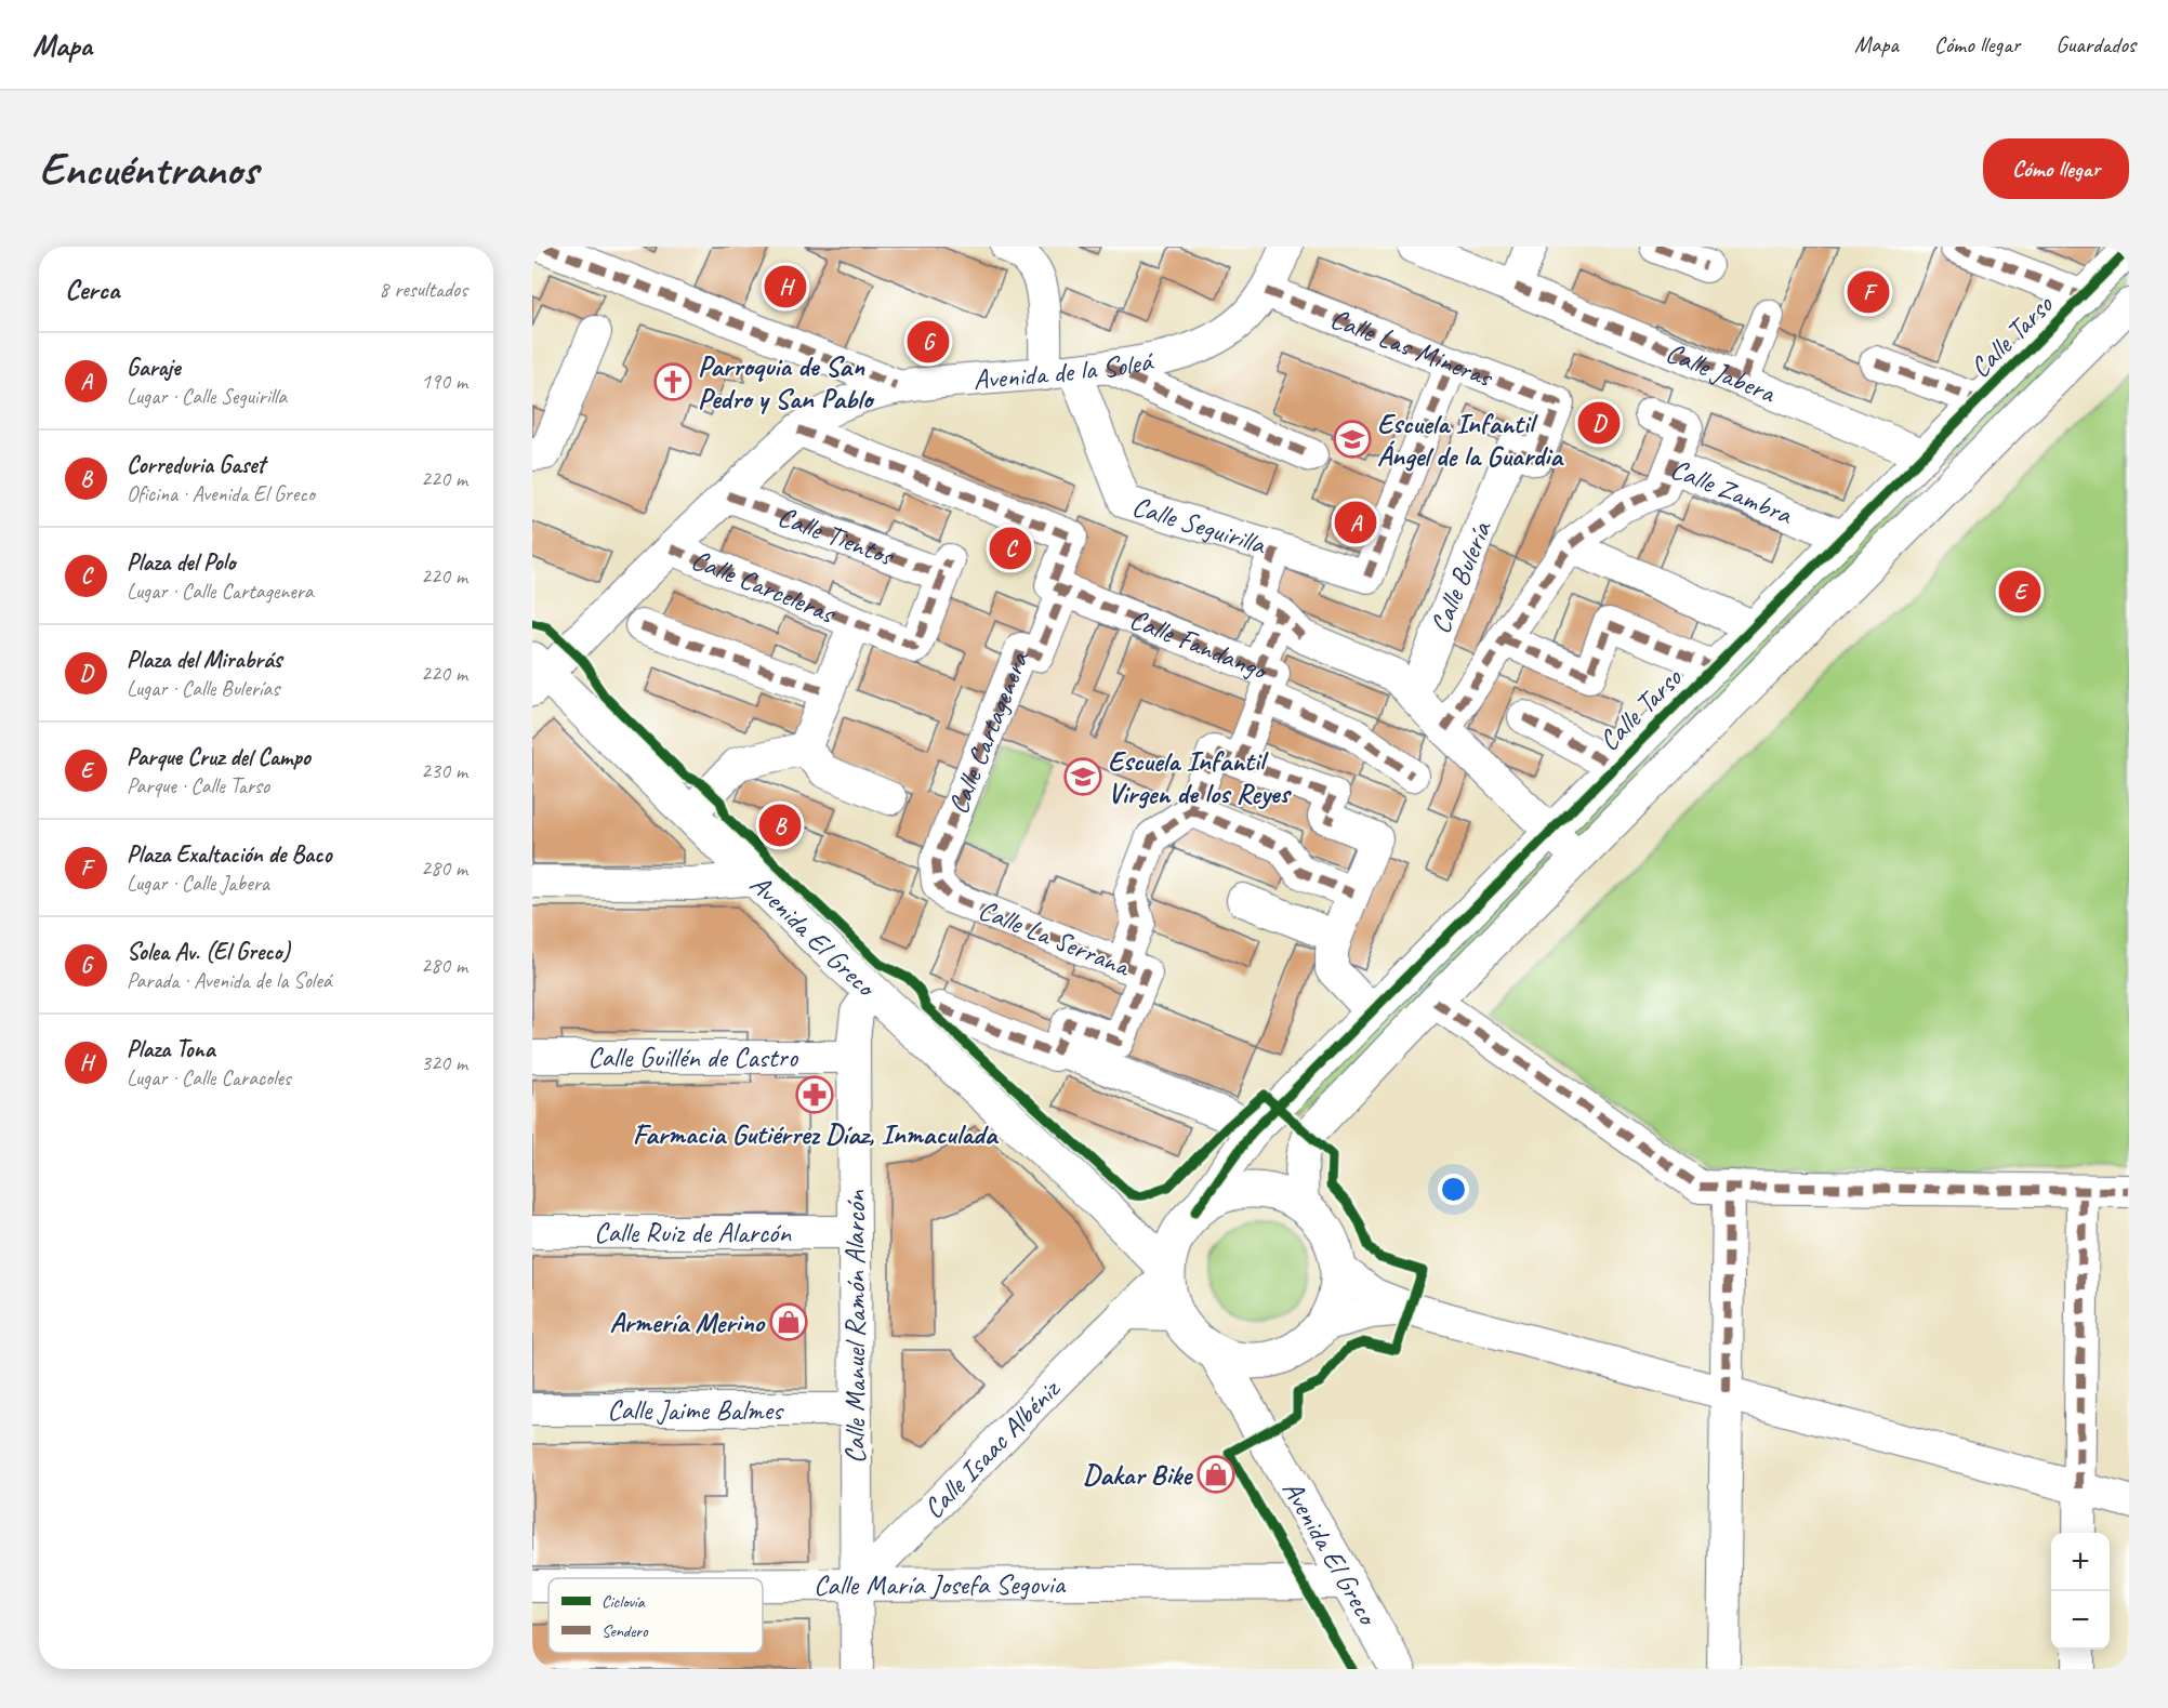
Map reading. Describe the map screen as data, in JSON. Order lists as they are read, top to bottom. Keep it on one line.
{"streets":{"main road":["Avenida El Greco"],"street":["Calle Tarso","Calle Las Mineras","Avenida de la Soleá","Calle Jabera","Calle Zambra","Calle Seguirilla","Calle Tientos","Calle Bulería","Calle Carceleras","Calle Fandango","Calle Cartagenera","Calle La Serrana","Calle Guillén de Castro","Calle Ruiz de Alarcón","Calle Manuel Ramón Alarcón","Calle Jaime Balmes","Calle Isaac Albéniz","Calle María Josefa Segovia"]},"crossings":[["Calle Tarso","Calle Jabera"],["Calle Tarso","Calle Zambra"],["Calle Tarso","Avenida El Greco"],["Calle Tarso","Calle Isaac Albéniz"],["Calle Las Mineras","Avenida de la Soleá"],["Calle Las Mineras","Calle Seguirilla"],["Calle Las Mineras","Calle Bulería"],["Avenida de la Soleá","Calle Seguirilla"],["Avenida de la Soleá","Calle Tientos"],["Avenida de la Soleá","Calle Carceleras"],["Avenida de la Soleá","Calle Cartagenera"],["Avenida de la Soleá","Avenida El Greco"],["Calle Tientos","Calle Carceleras"],["Calle Fandango","Calle Cartagenera"],["Calle Cartagenera","Calle La Serrana"],["Avenida El Greco","Calle Manuel Ramón Alarcón"],["Avenida El Greco","Calle Isaac Albéniz"],["Avenida El Greco","Calle María Josefa Segovia"],["Calle Guillén de Castro","Calle Manuel Ramón Alarcón"],["Calle Ruiz de Alarcón","Calle Manuel Ramón Alarcón"],["Calle Manuel Ramón Alarcón","Calle Jaime Balmes"],["Calle Manuel Ramón Alarcón","Calle Isaac Albéniz"],["Calle Manuel Ramón Alarcón","Calle María Josefa Segovia"],["Calle Isaac Albéniz","Calle María Josefa Segovia"]],"places":{"church":["Parroquia de San Pedro y San Pablo"],"school or university":["Escuela Infantil Ángel de la Guardia","Escuela Infantil Virgen de los Reyes"],"pharmacy":["Farmacia Gutiérrez Díaz, Inmaculada"],"shop":["Armería Merino","Dakar Bike"]},"legend":["Ciclovía","Sendero"],"page":{"header":"Mapa","nav":["Mapa","Cómo llegar","Guardados"],"buttons":"Cómo llegar","title":"Encuéntranos","heading":["Cerca","8 resultados"],"pins":["H","F","G","D","A","C","E","B"],"list":[{"mark":"A","name":"Garaje","note":"Lugar · Calle Seguirilla","value":"190 m"},{"mark":"B","name":"Correduria Gaset","note":"Oficina · Avenida El Greco","value":"220 m"},{"mark":"C","name":"Plaza del Polo","note":"Lugar · Calle Cartagenera","value":"220 m"},{"mark":"D","name":"Plaza del Mirabrás","note":"Lugar · Calle Bulerías","value":"220 m"},{"mark":"E","name":"Parque Cruz del Campo","note":"Parque · Calle Tarso","value":"230 m"},{"mark":"F","name":"Plaza Exaltación de Baco","note":"Lugar · Calle Jabera","value":"280 m"},{"mark":"G","name":"Solea Av. (El Greco)","note":"Parada · Avenida de la Soleá","value":"280 m"},{"mark":"H","name":"Plaza Tona","note":"Lugar · Calle Caracoles","value":"320 m"}],"map_buttons":["+","−"]}}
